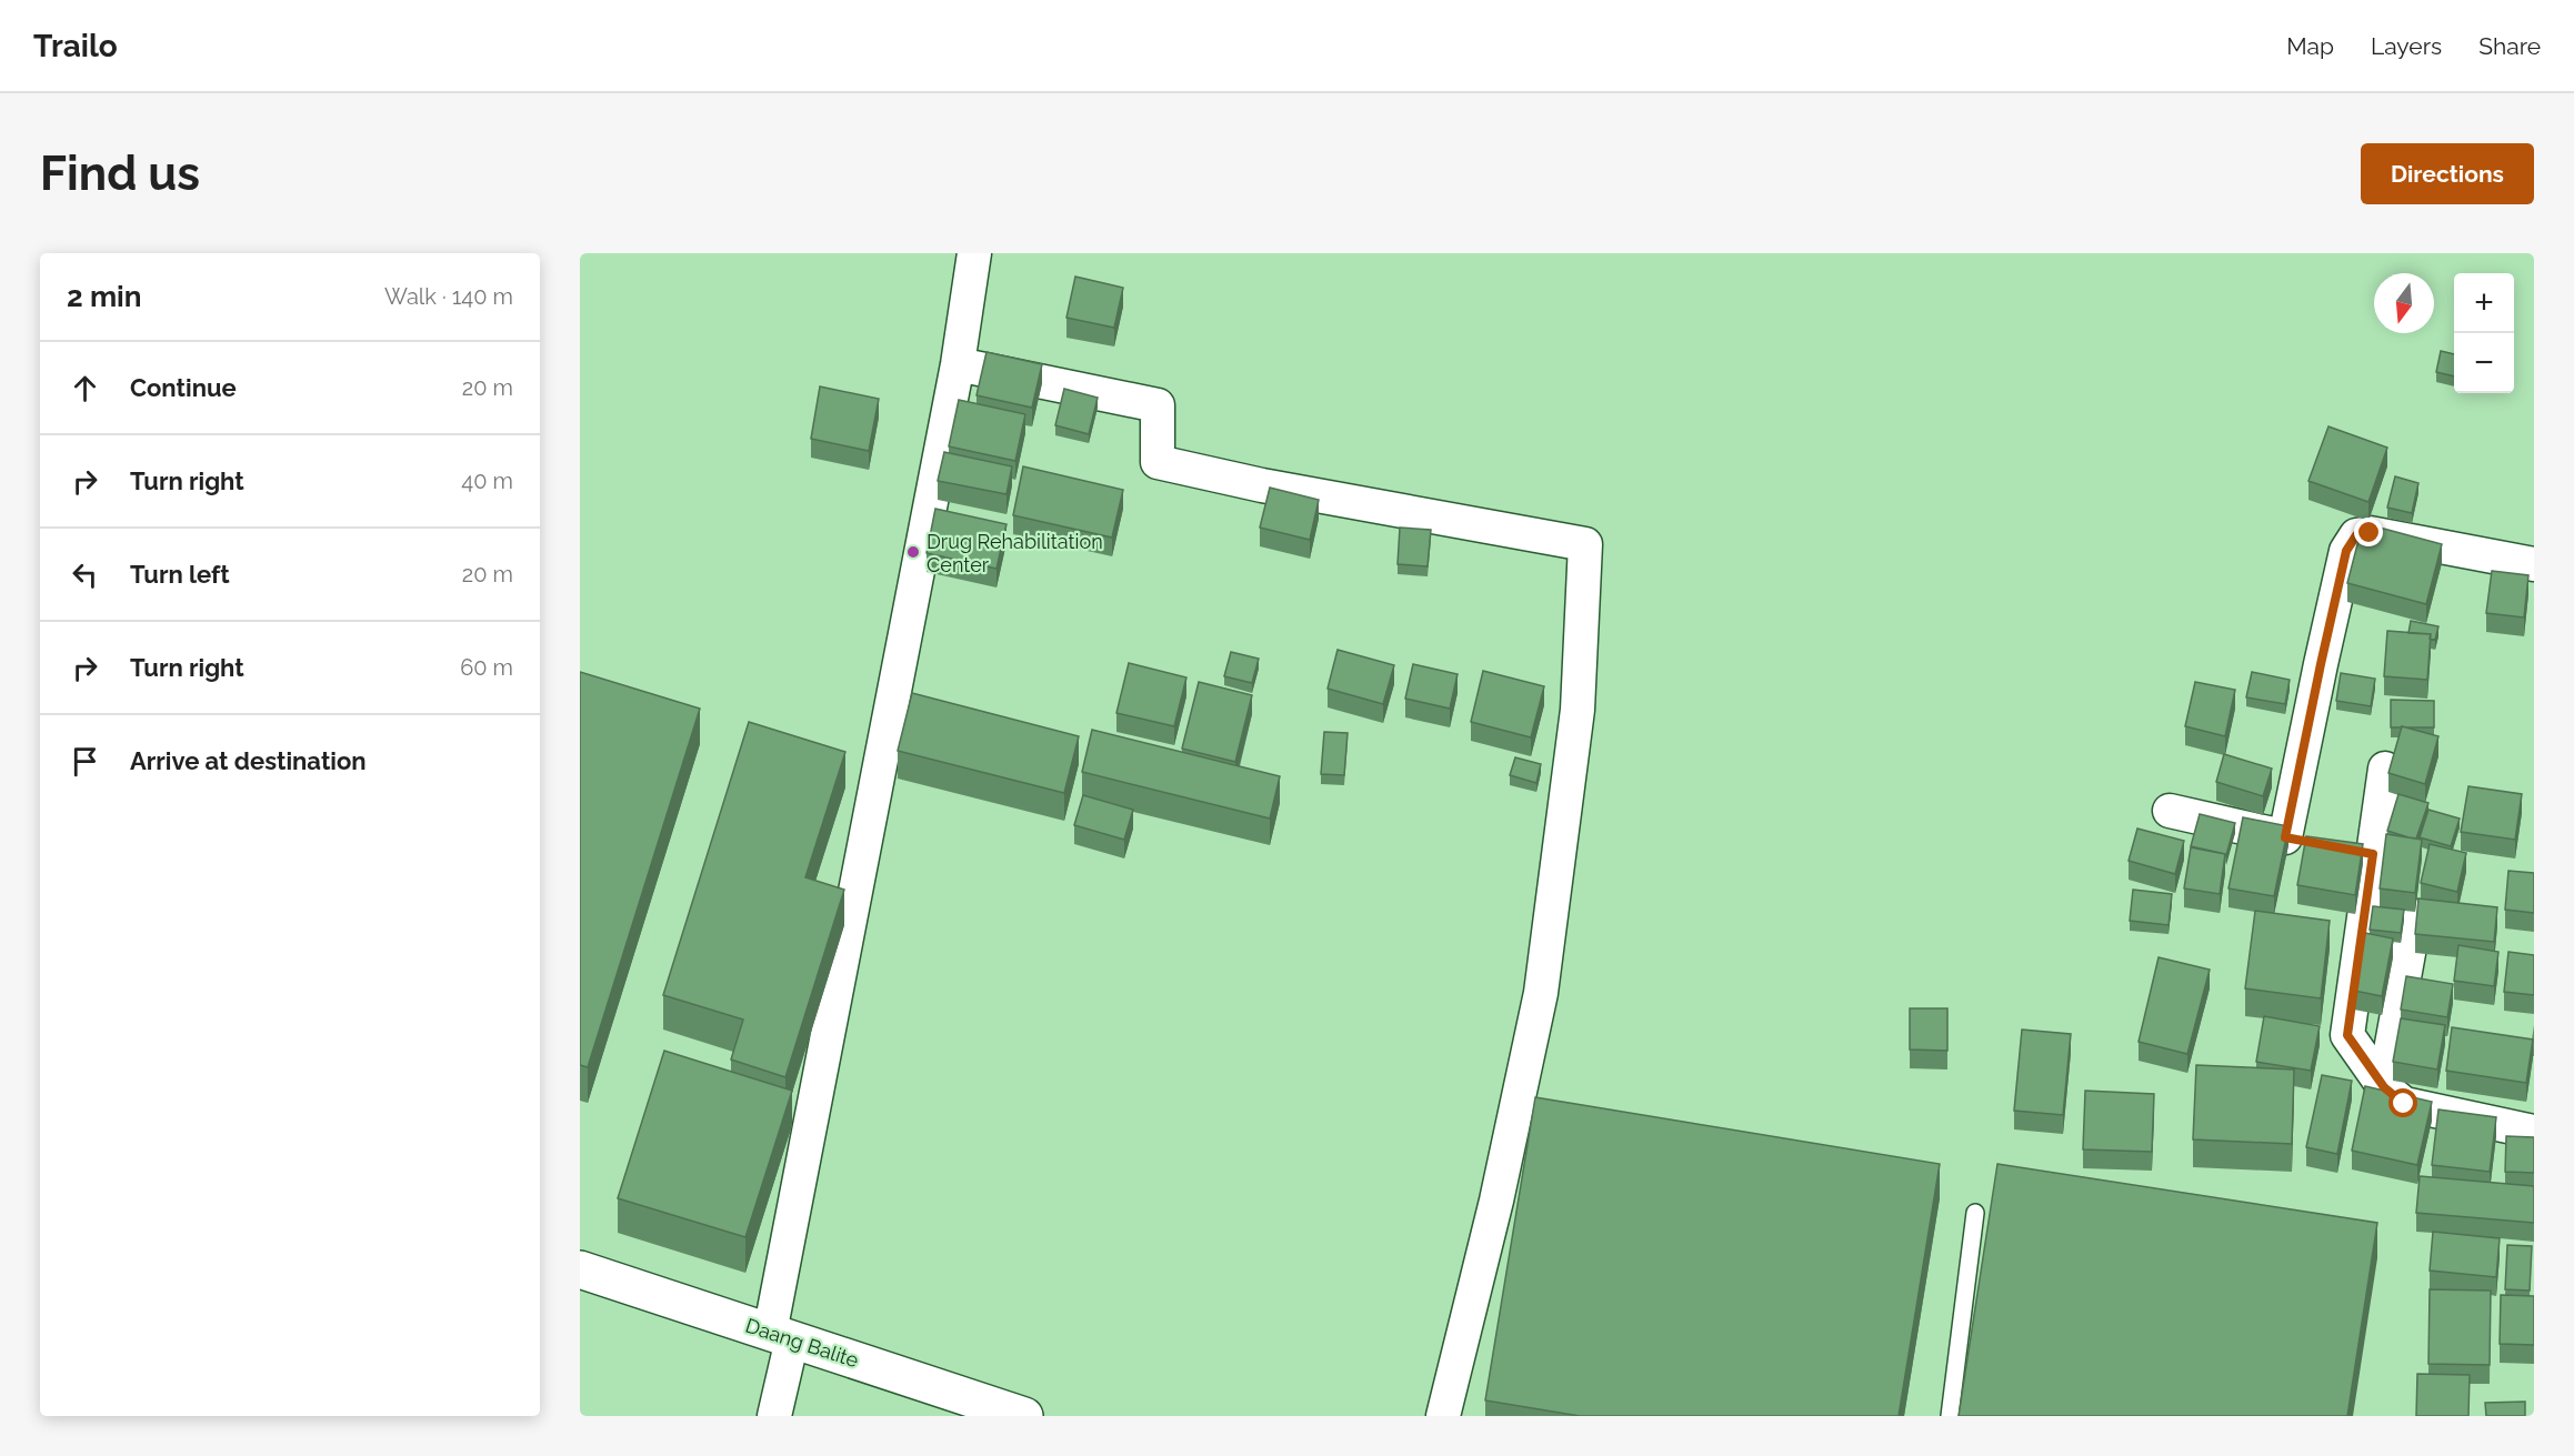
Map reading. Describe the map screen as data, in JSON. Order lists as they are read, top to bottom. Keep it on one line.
{"streets":{"street":["Daang Balite"]},"places":["Drug Rehabilitation Center"],"north":"bottom","page":{"header":"Trailo","nav":["Map","Layers","Share"],"buttons":"Directions","title":"Find us","heading":["2 min","Walk · 140 m"],"map_buttons":["+","−"],"list":[["Continue","20 m"],["Turn right","40 m"],["Turn left","20 m"],["Turn right","60 m"],"Arrive at destination"]}}
